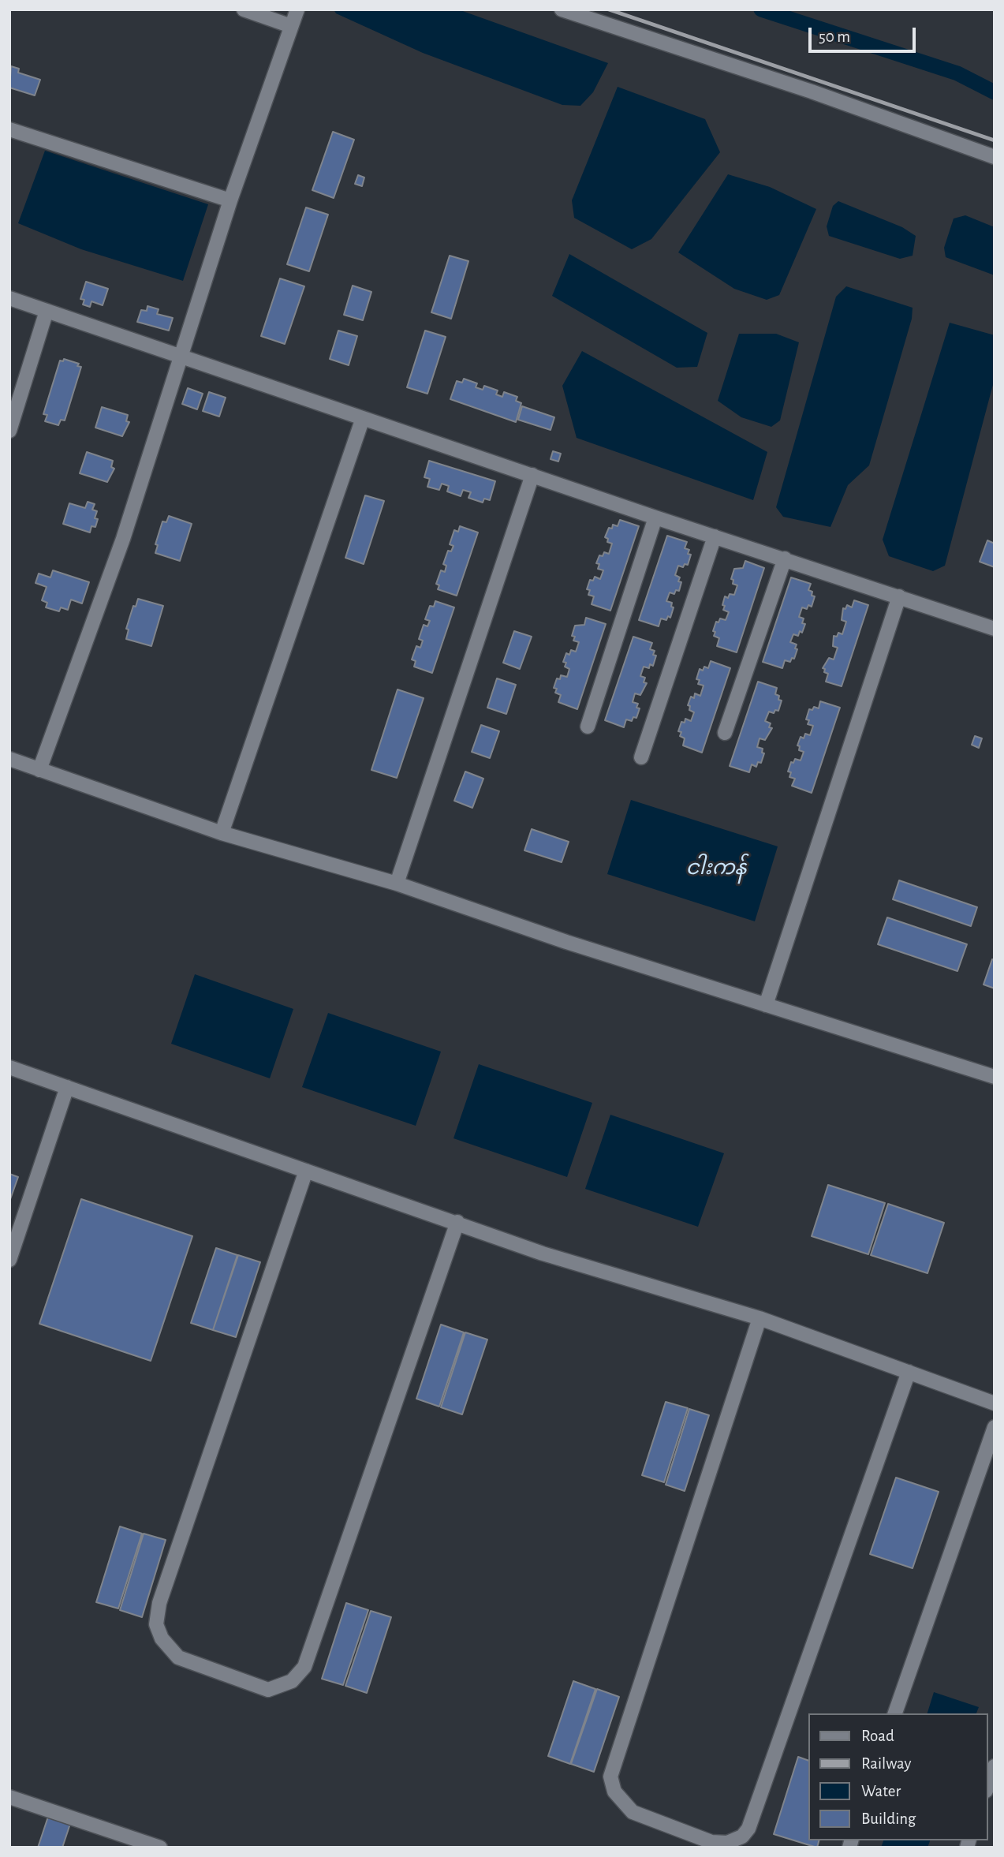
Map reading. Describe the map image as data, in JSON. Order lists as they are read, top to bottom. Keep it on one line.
{"water":["ငါးကန်"],"legend":["Road","Railway","Water","Building"],"scale_bar":"50 m"}
